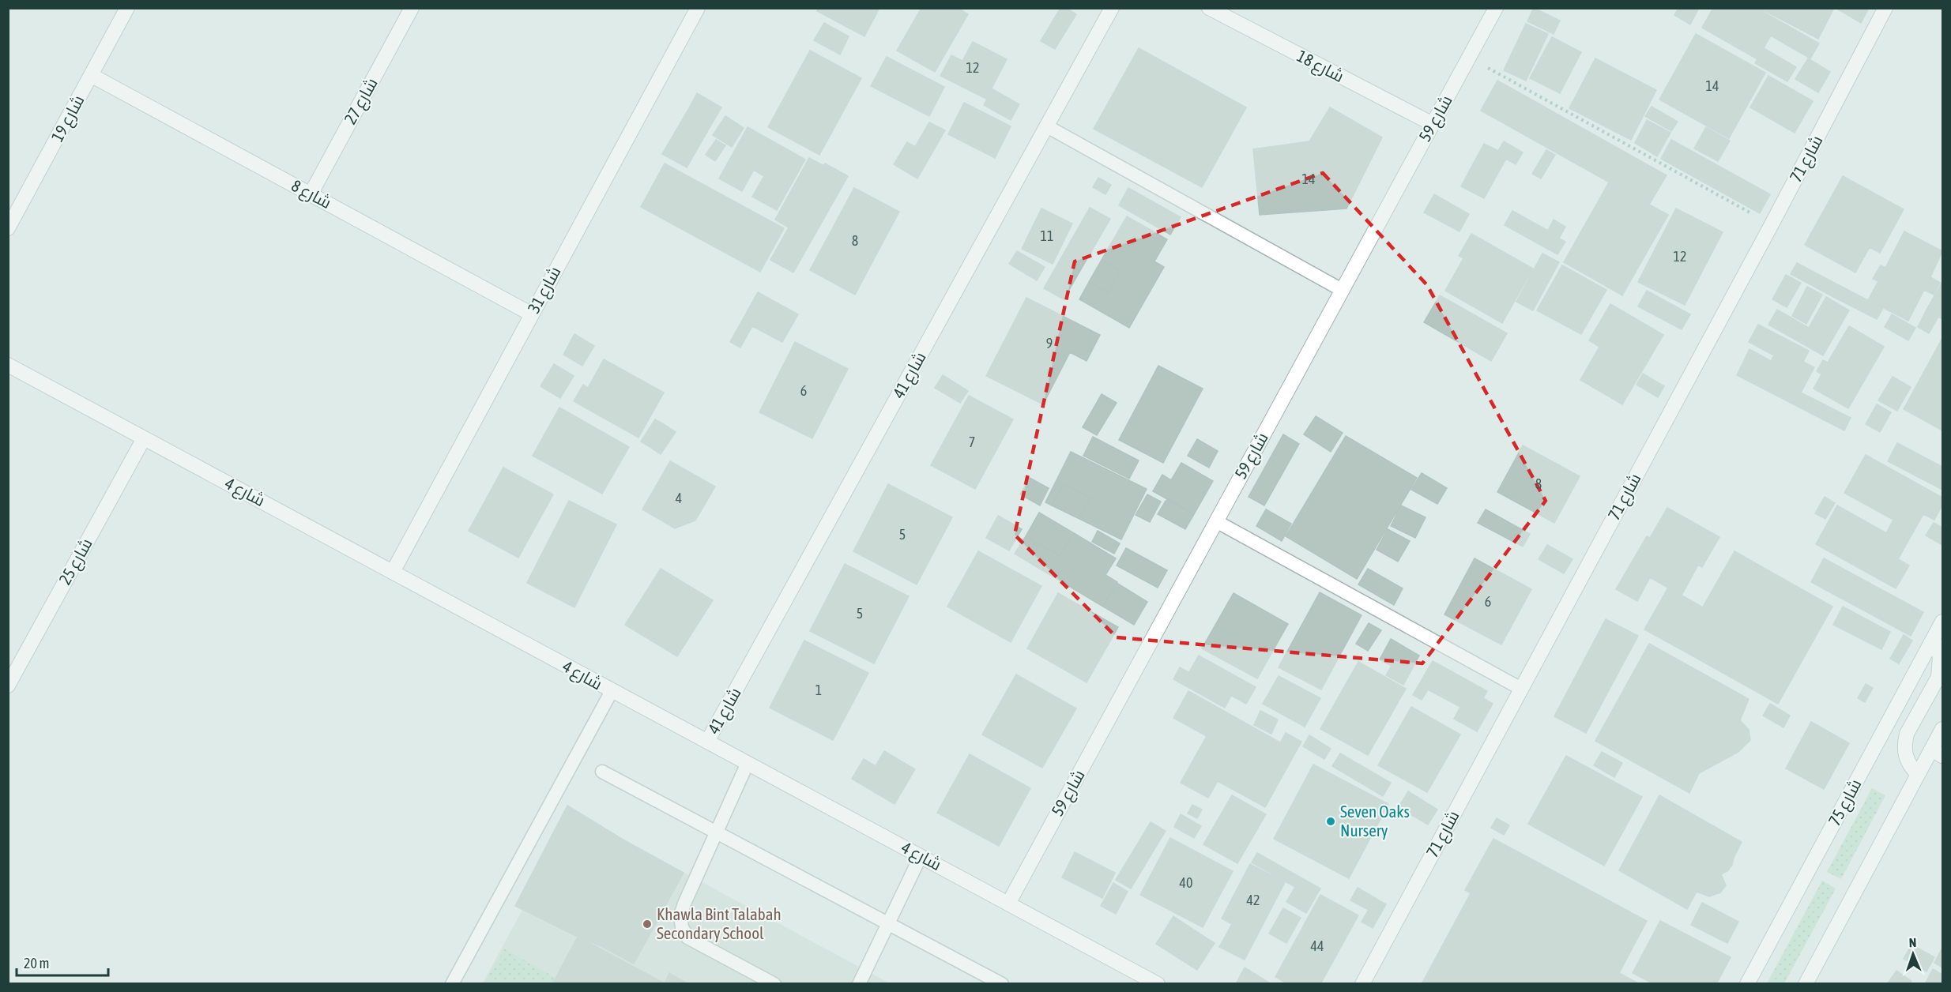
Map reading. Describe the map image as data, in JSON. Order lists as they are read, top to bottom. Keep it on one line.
{"streets":{"street":["شارع 18","شارع 27","شارع 19","شارع 59","شارع 71","شارع 8","شارع 31","شارع 41","شارع 4","شارع 25","شارع 75"]},"crossings":[["شارع 18","شارع 59"],["شارع 27","شارع 8"],["شارع 19","شارع 8"],["شارع 59","شارع 4"],["شارع 8","شارع 31"],["شارع 31","شارع 4"],["شارع 41","شارع 4"],["شارع 4","شارع 25"]],"places":["Seven Oaks Nursery","Khawla Bint Talabah Secondary School"],"house_numbers":["12","14","14","11","8","12","9","6","7","8","4","5","6","5","1","40","42","44"],"scale_bar":"20 m","north":"top"}
